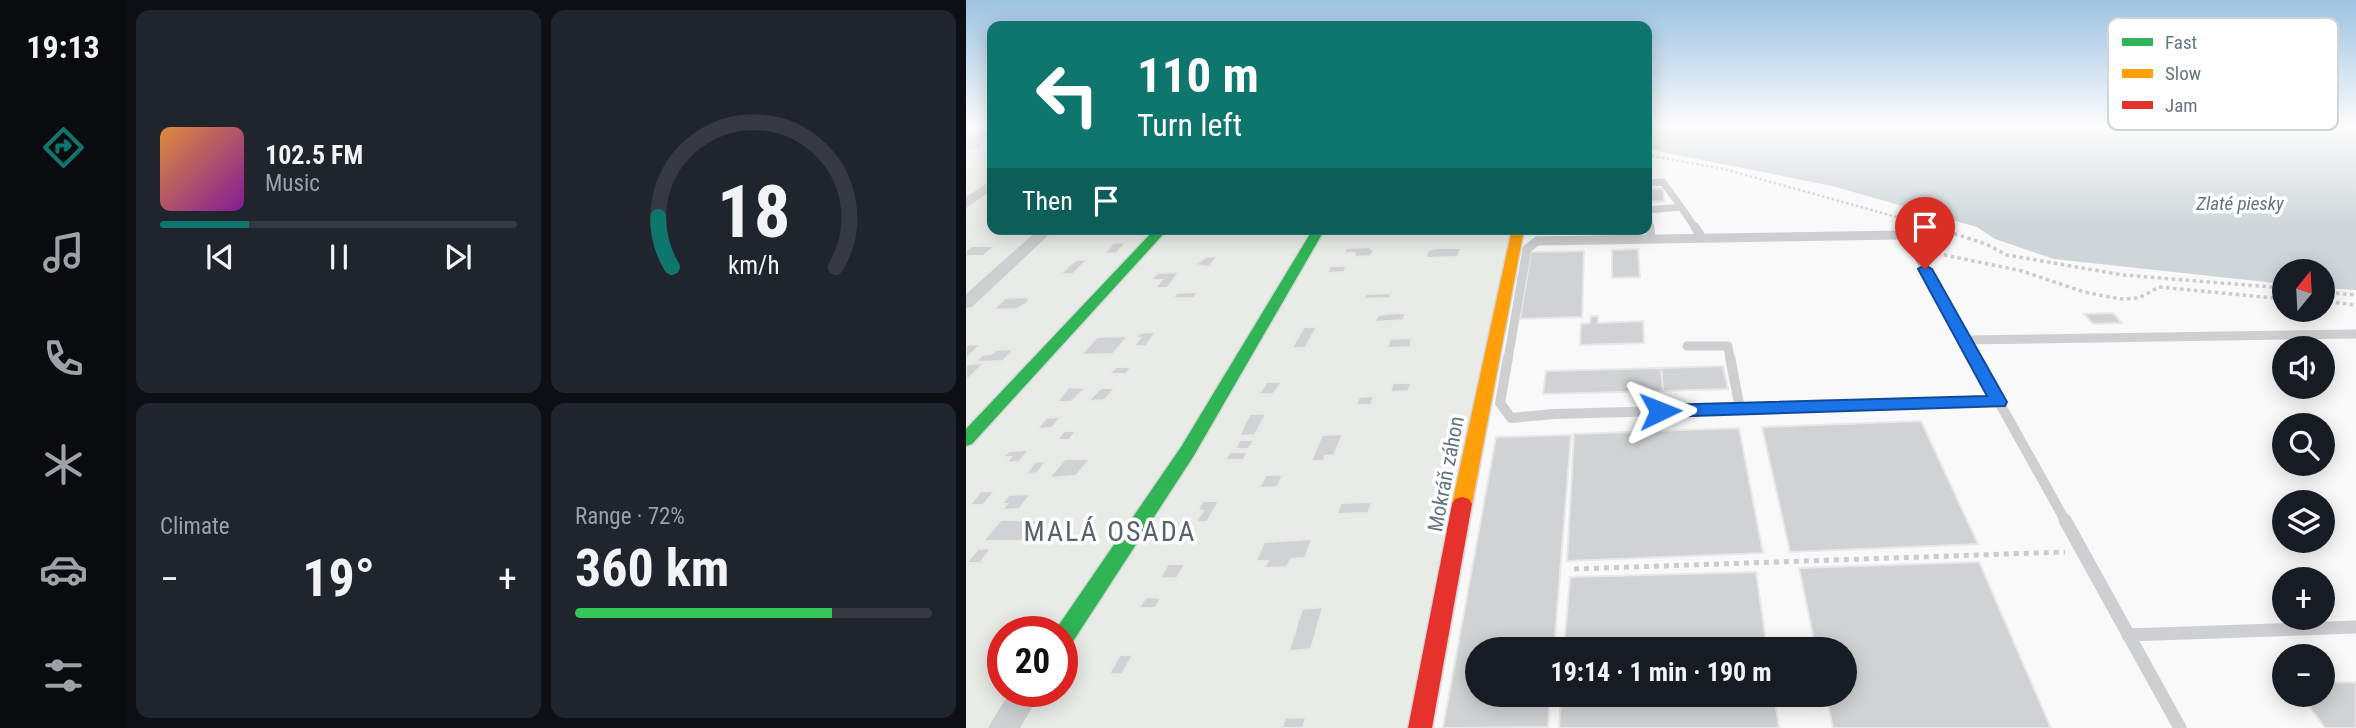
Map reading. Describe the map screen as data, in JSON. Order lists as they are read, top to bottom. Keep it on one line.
{"streets":{"street":["Mokráň záhon"]},"districts":["MALÁ OSADA"],"water":["Zlaté piesky"],"legend":["Fast","Slow","Jam"],"north":"top","page":{"tabs":"19:13","turn":["110 m","Turn left"],"song":["102.5 FM","Music"],"then":"Then","map_buttons":["+","−"],"tile":["Climate",["Range · 72%","360 km"]],"heat":["−","19°","+"],"limit":"20","trip":"19:14 · 1 min · 190 m","gauge":["18","km/h"]}}
